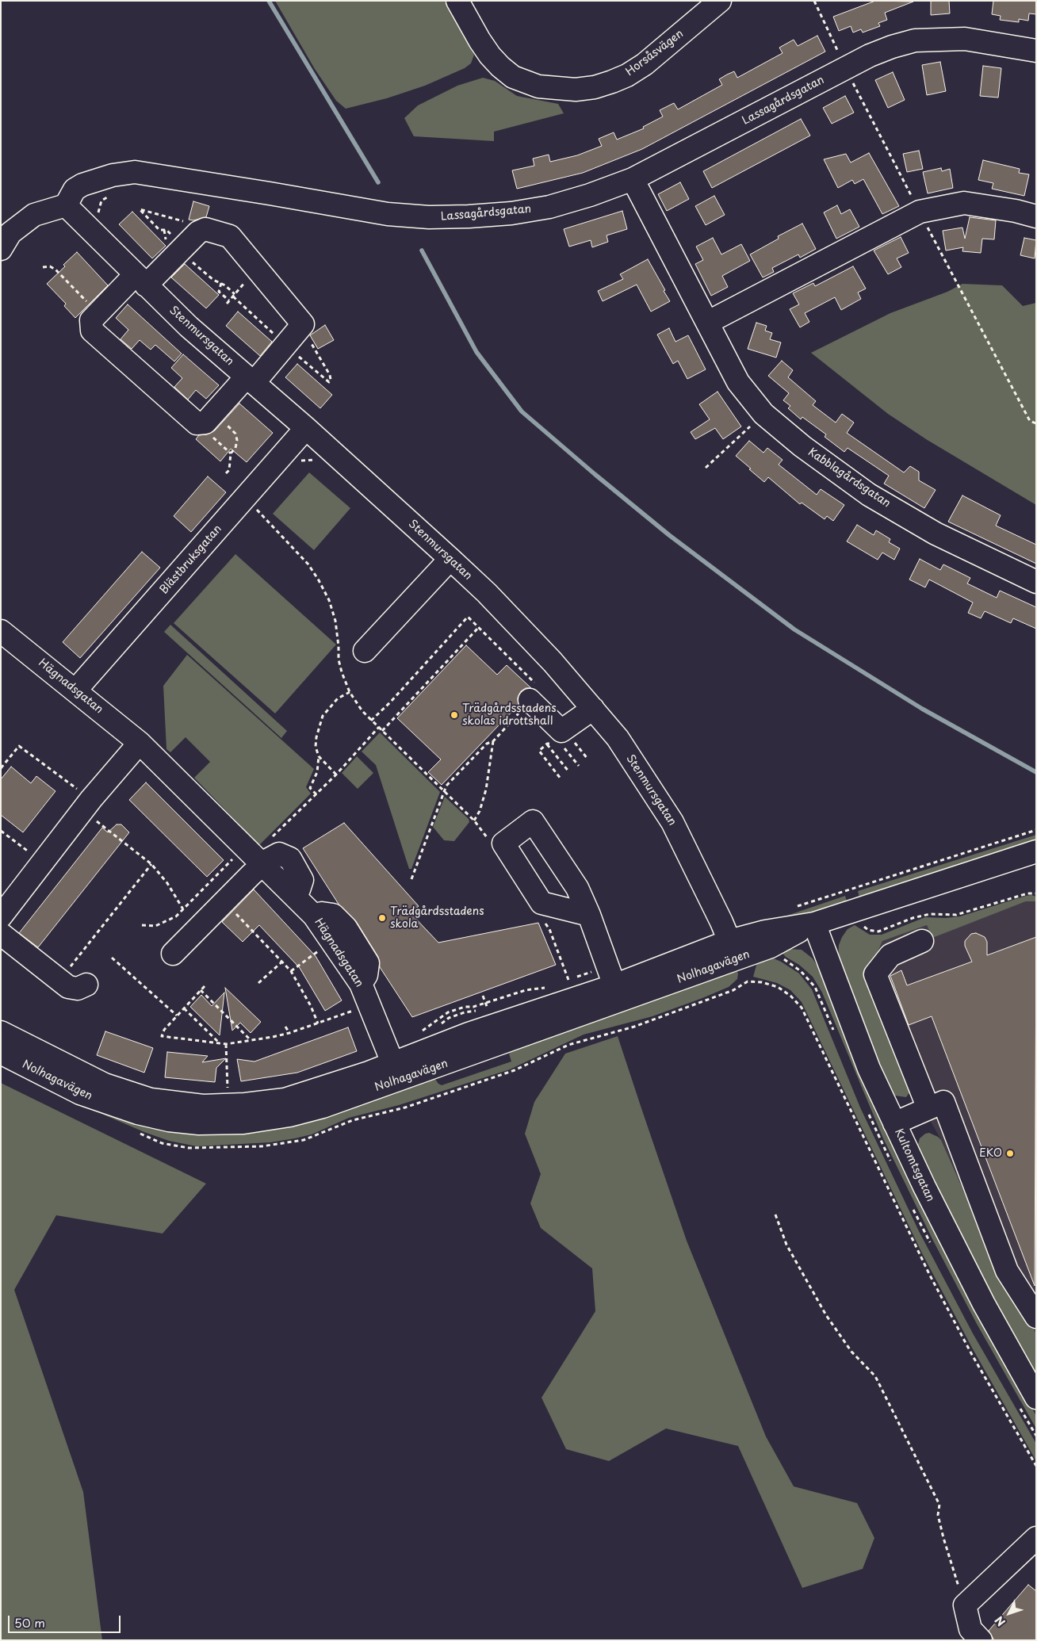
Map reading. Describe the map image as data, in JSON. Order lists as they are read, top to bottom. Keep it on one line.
{"streets":{"street":["Horsåsvägen","Lassagårdsgatan","Stenmursgatan","Kabblagårdsgatan","Blästbruksgatan","Hägnadsgatan","Nolhagavägen","Kultomtsgatan"]},"crossings":[["Lassagårdsgatan","Stenmursgatan"],["Lassagårdsgatan","Kabblagårdsgatan"],["Stenmursgatan","Blästbruksgatan"],["Stenmursgatan","Nolhagavägen"],["Blästbruksgatan","Hägnadsgatan"],["Hägnadsgatan","Nolhagavägen"],["Nolhagavägen","Kultomtsgatan"]],"places":["Trädgårdsstadens skolas idrottshall","Trädgårdsstadens skola","EKO"],"scale_bar":"50 m","north":"bottom left"}
